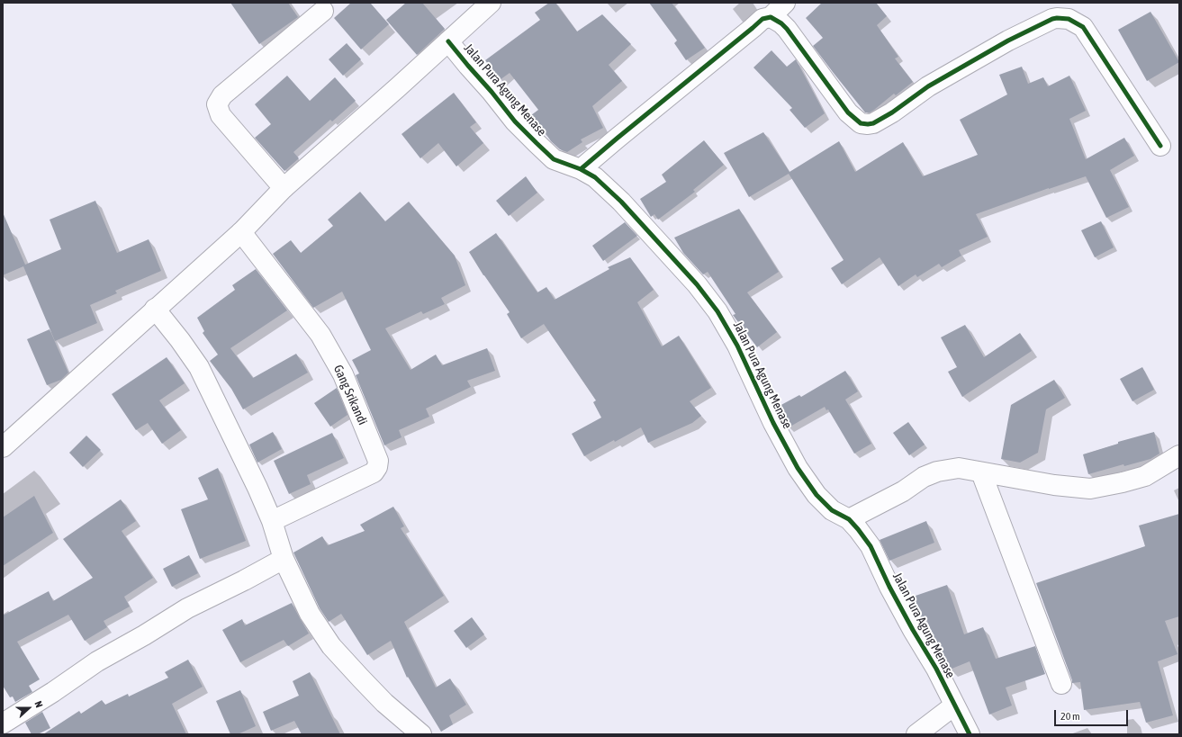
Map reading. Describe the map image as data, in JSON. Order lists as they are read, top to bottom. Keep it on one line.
{"streets":{"street":["Jalan Pura Agung Menase","Gang Srikandi"]},"scale_bar":"20 m","north":"right"}
